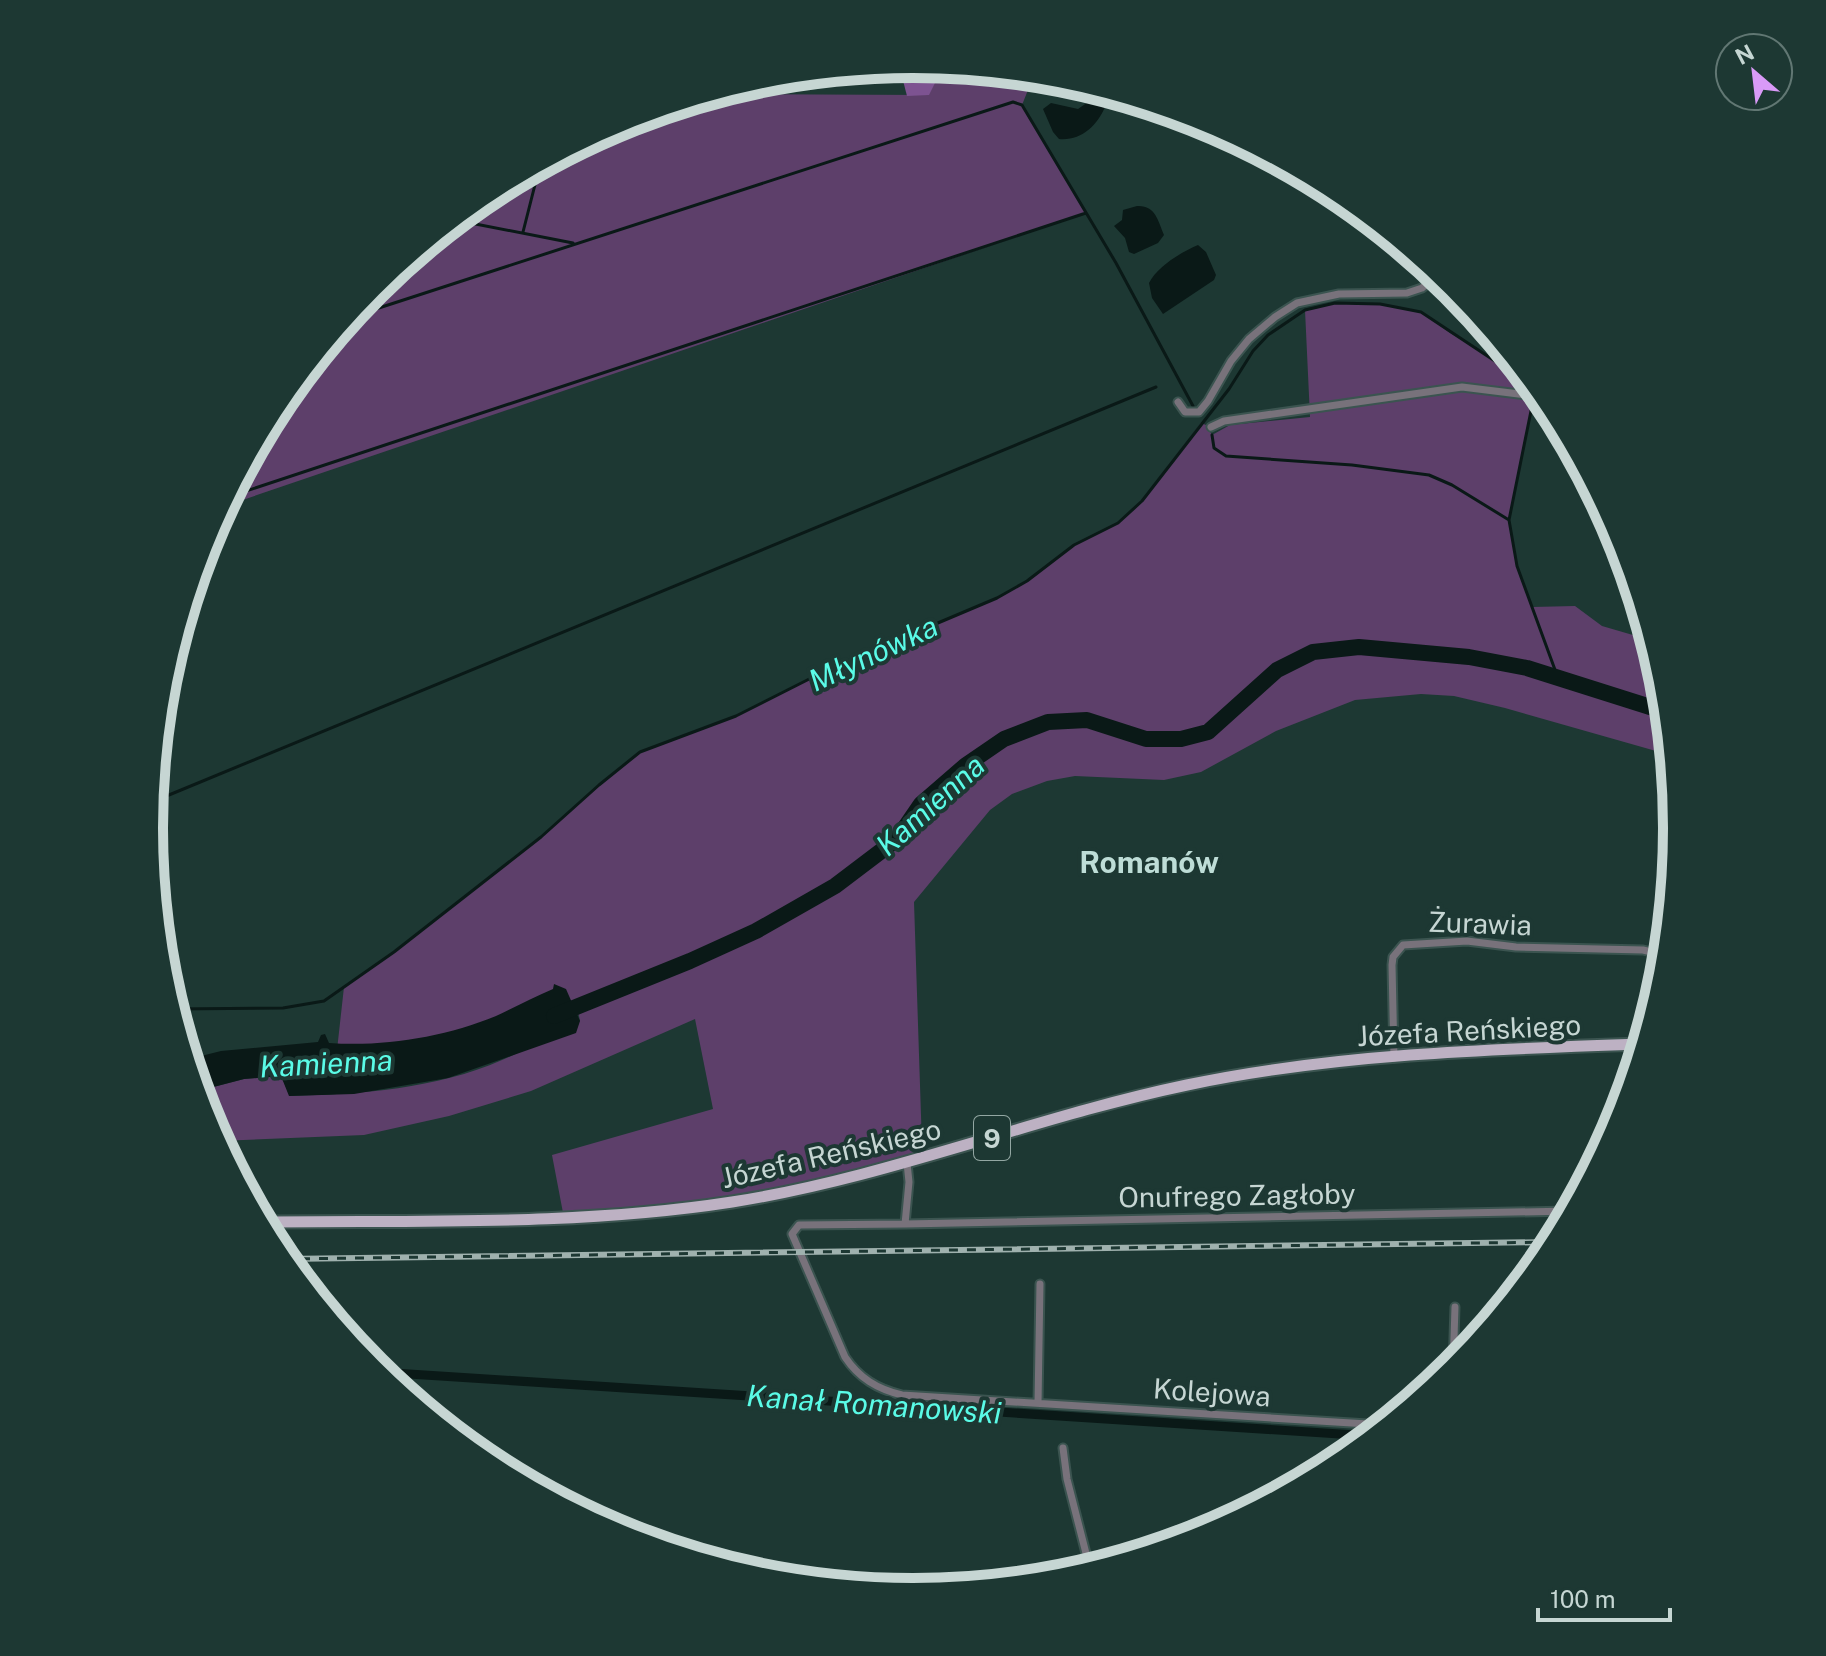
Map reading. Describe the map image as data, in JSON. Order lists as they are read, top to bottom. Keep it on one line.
{"streets":{"main road":["Józefa Reńskiego","9"],"street":["Żurawia","Onufrego Zagłoby","Kolejowa"]},"crossings":[["Żurawia","Józefa Reńskiego"],["Onufrego Zagłoby","Kolejowa"]],"districts":["Romanów"],"water":["Młynówka","Kamienna","Kanał Romanowski"],"scale_bar":"100 m","north":"top left"}
